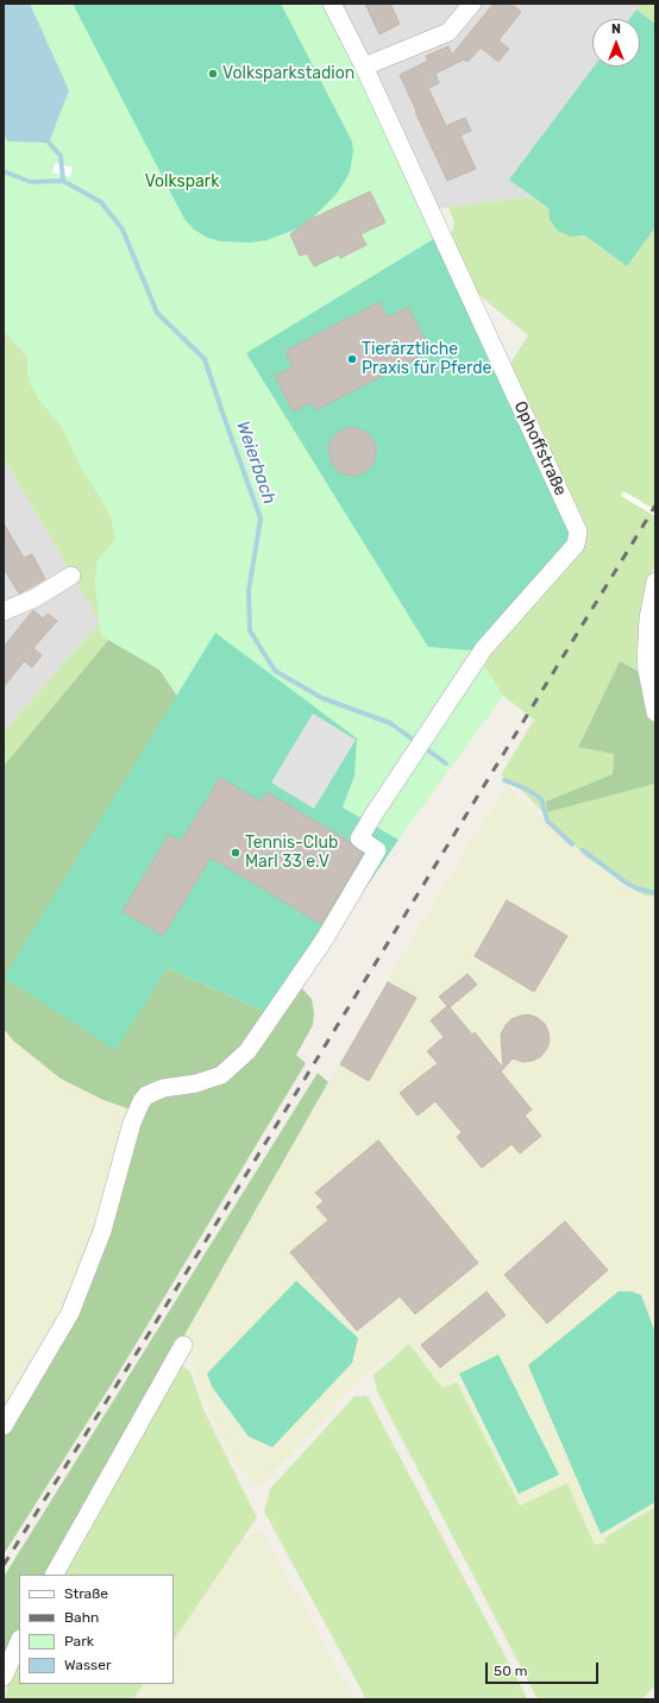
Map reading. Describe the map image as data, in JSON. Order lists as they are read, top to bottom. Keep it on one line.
{"streets":{"street":["Ophoffstraße"]},"water":["Weierbach"],"parks":["Volkspark"],"places":["Volksparkstadion","Tierärztliche Praxis für Pferde","Tennis-Club Marl 33 e.V"],"legend":["Straße","Bahn","Park","Wasser"],"scale_bar":"50 m","north":"top"}
